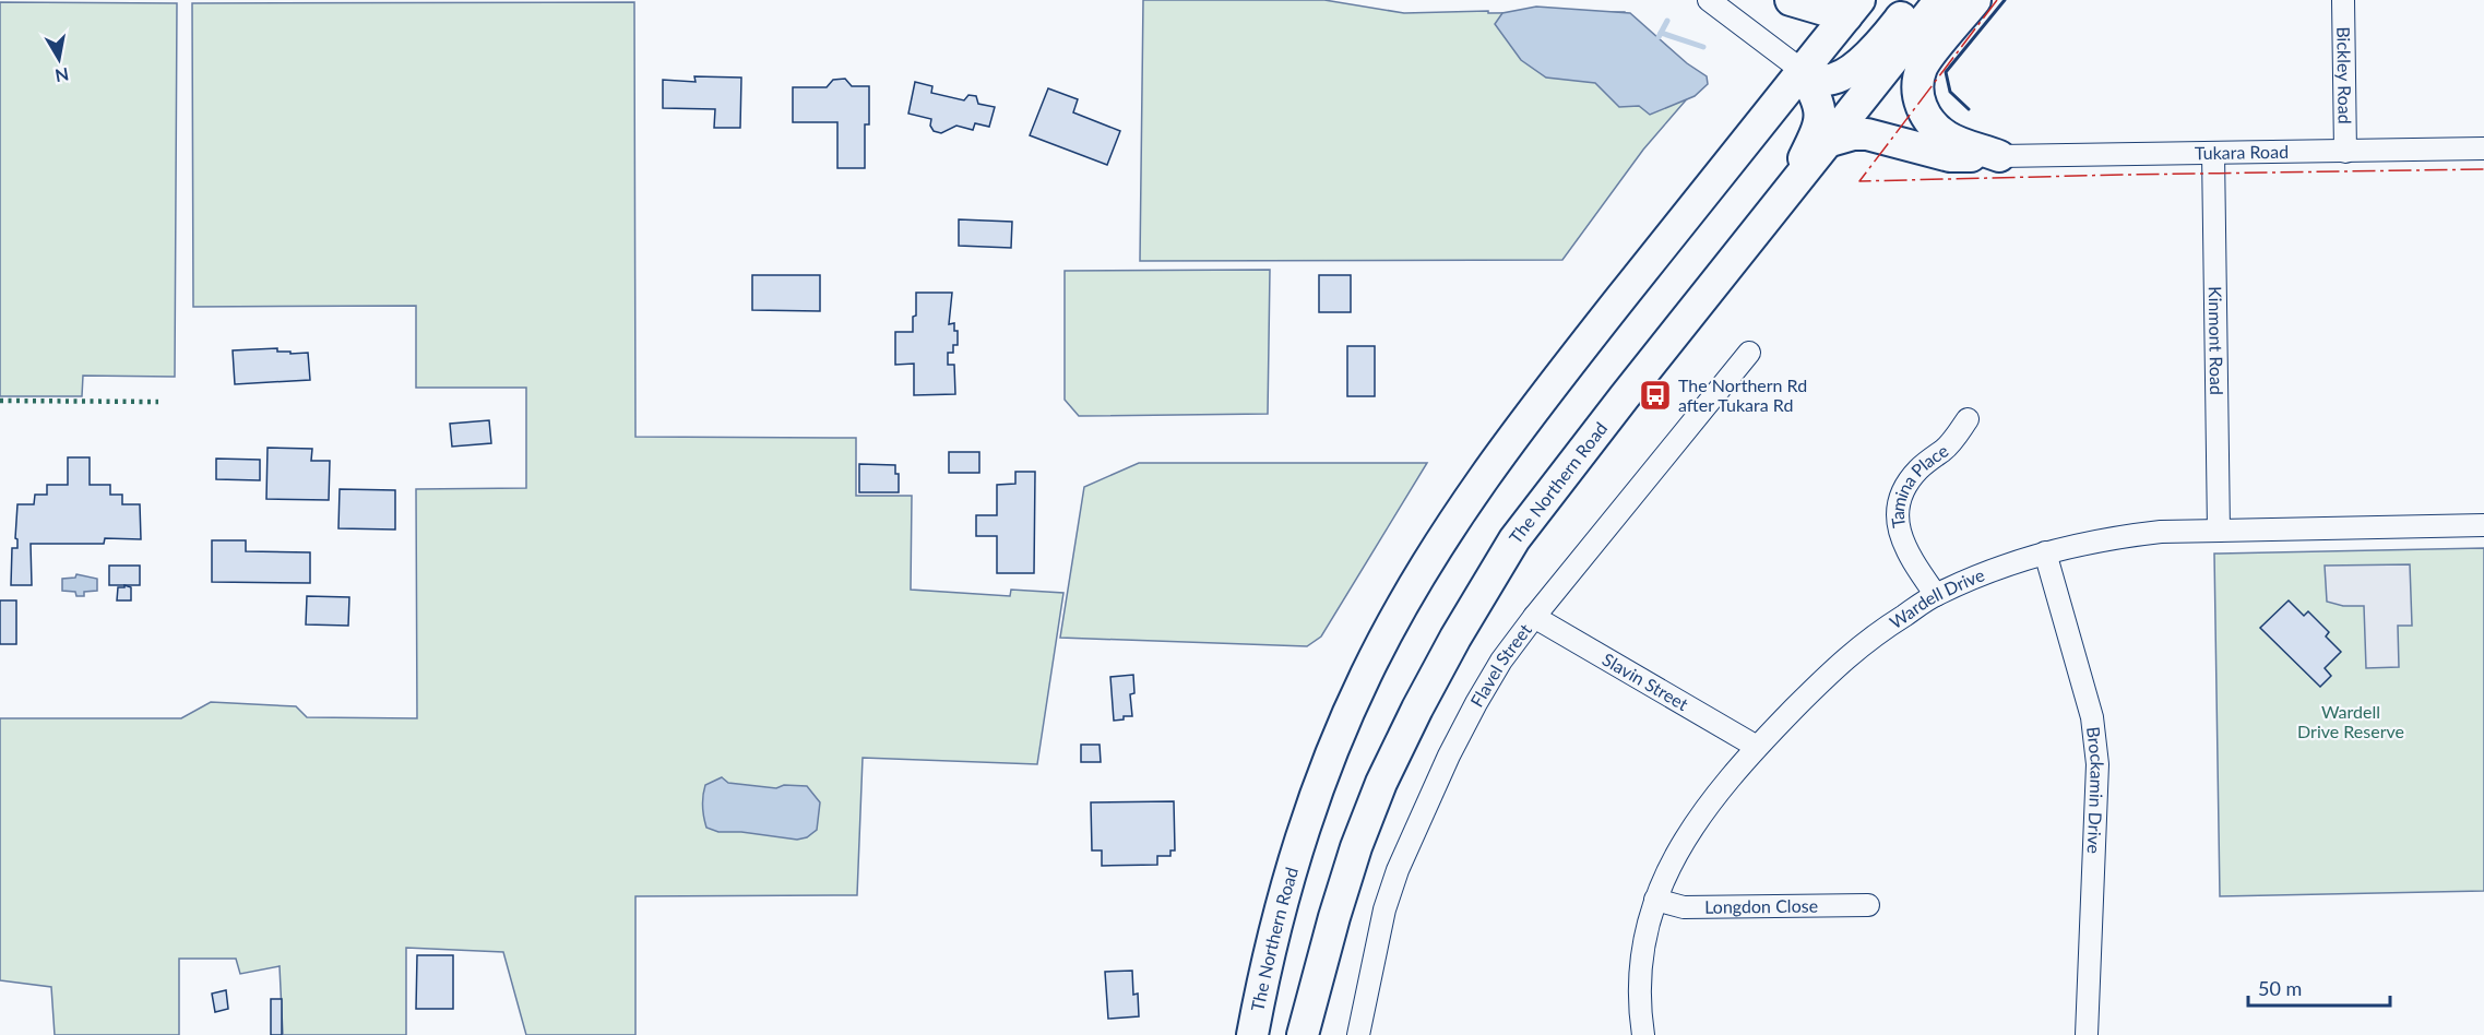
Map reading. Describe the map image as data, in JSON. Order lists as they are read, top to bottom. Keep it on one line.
{"streets":{"highway":["The Northern Road"],"street":["Bickley Road","Tukara Road","Kinmont Road","Tamina Place","Wardell Drive","Flavel Street","Slavin Street","Brockamin Drive","Longdon Close"]},"crossings":[["Bickley Road","Tukara Road"],["Tukara Road","Kinmont Road"],["Kinmont Road","Wardell Drive"],["Tamina Place","Wardell Drive"],["Wardell Drive","Slavin Street"],["Wardell Drive","Brockamin Drive"],["Wardell Drive","Longdon Close"],["Flavel Street","Slavin Street"]],"parks":["Wardell Drive Reserve"],"places":{"bus stop":["The Northern Rd after Tukara Rd"]},"scale_bar":"50 m","north":"bottom"}
